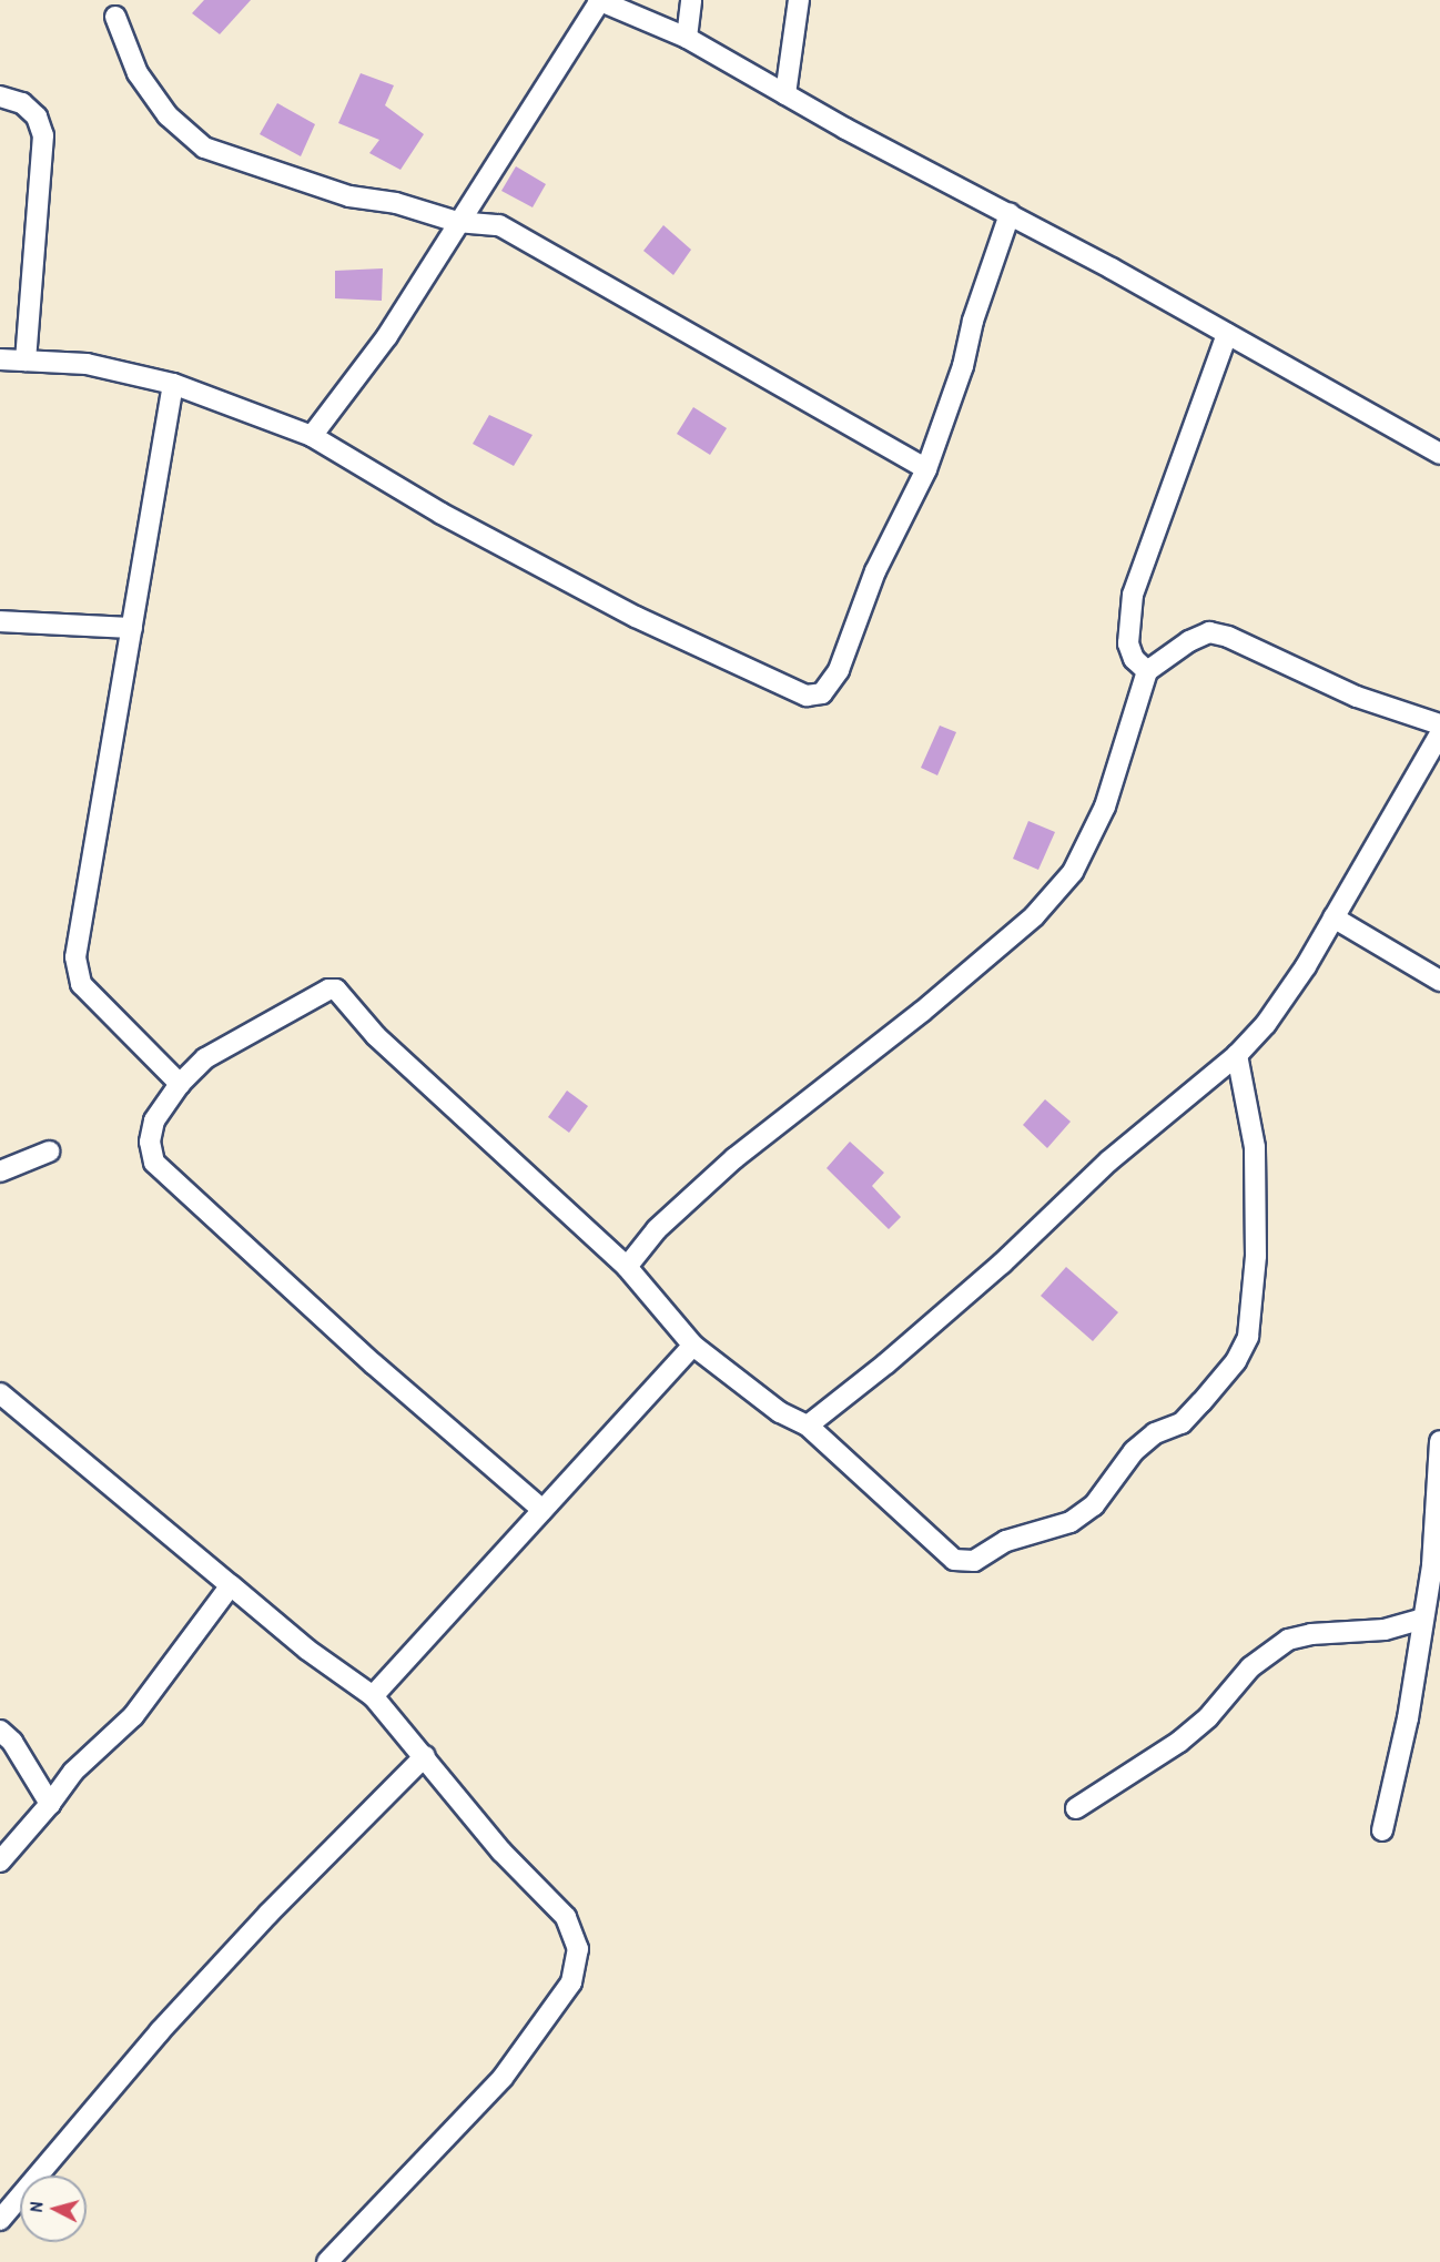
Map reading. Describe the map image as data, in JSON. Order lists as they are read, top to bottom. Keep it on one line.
{"north":"left"}
